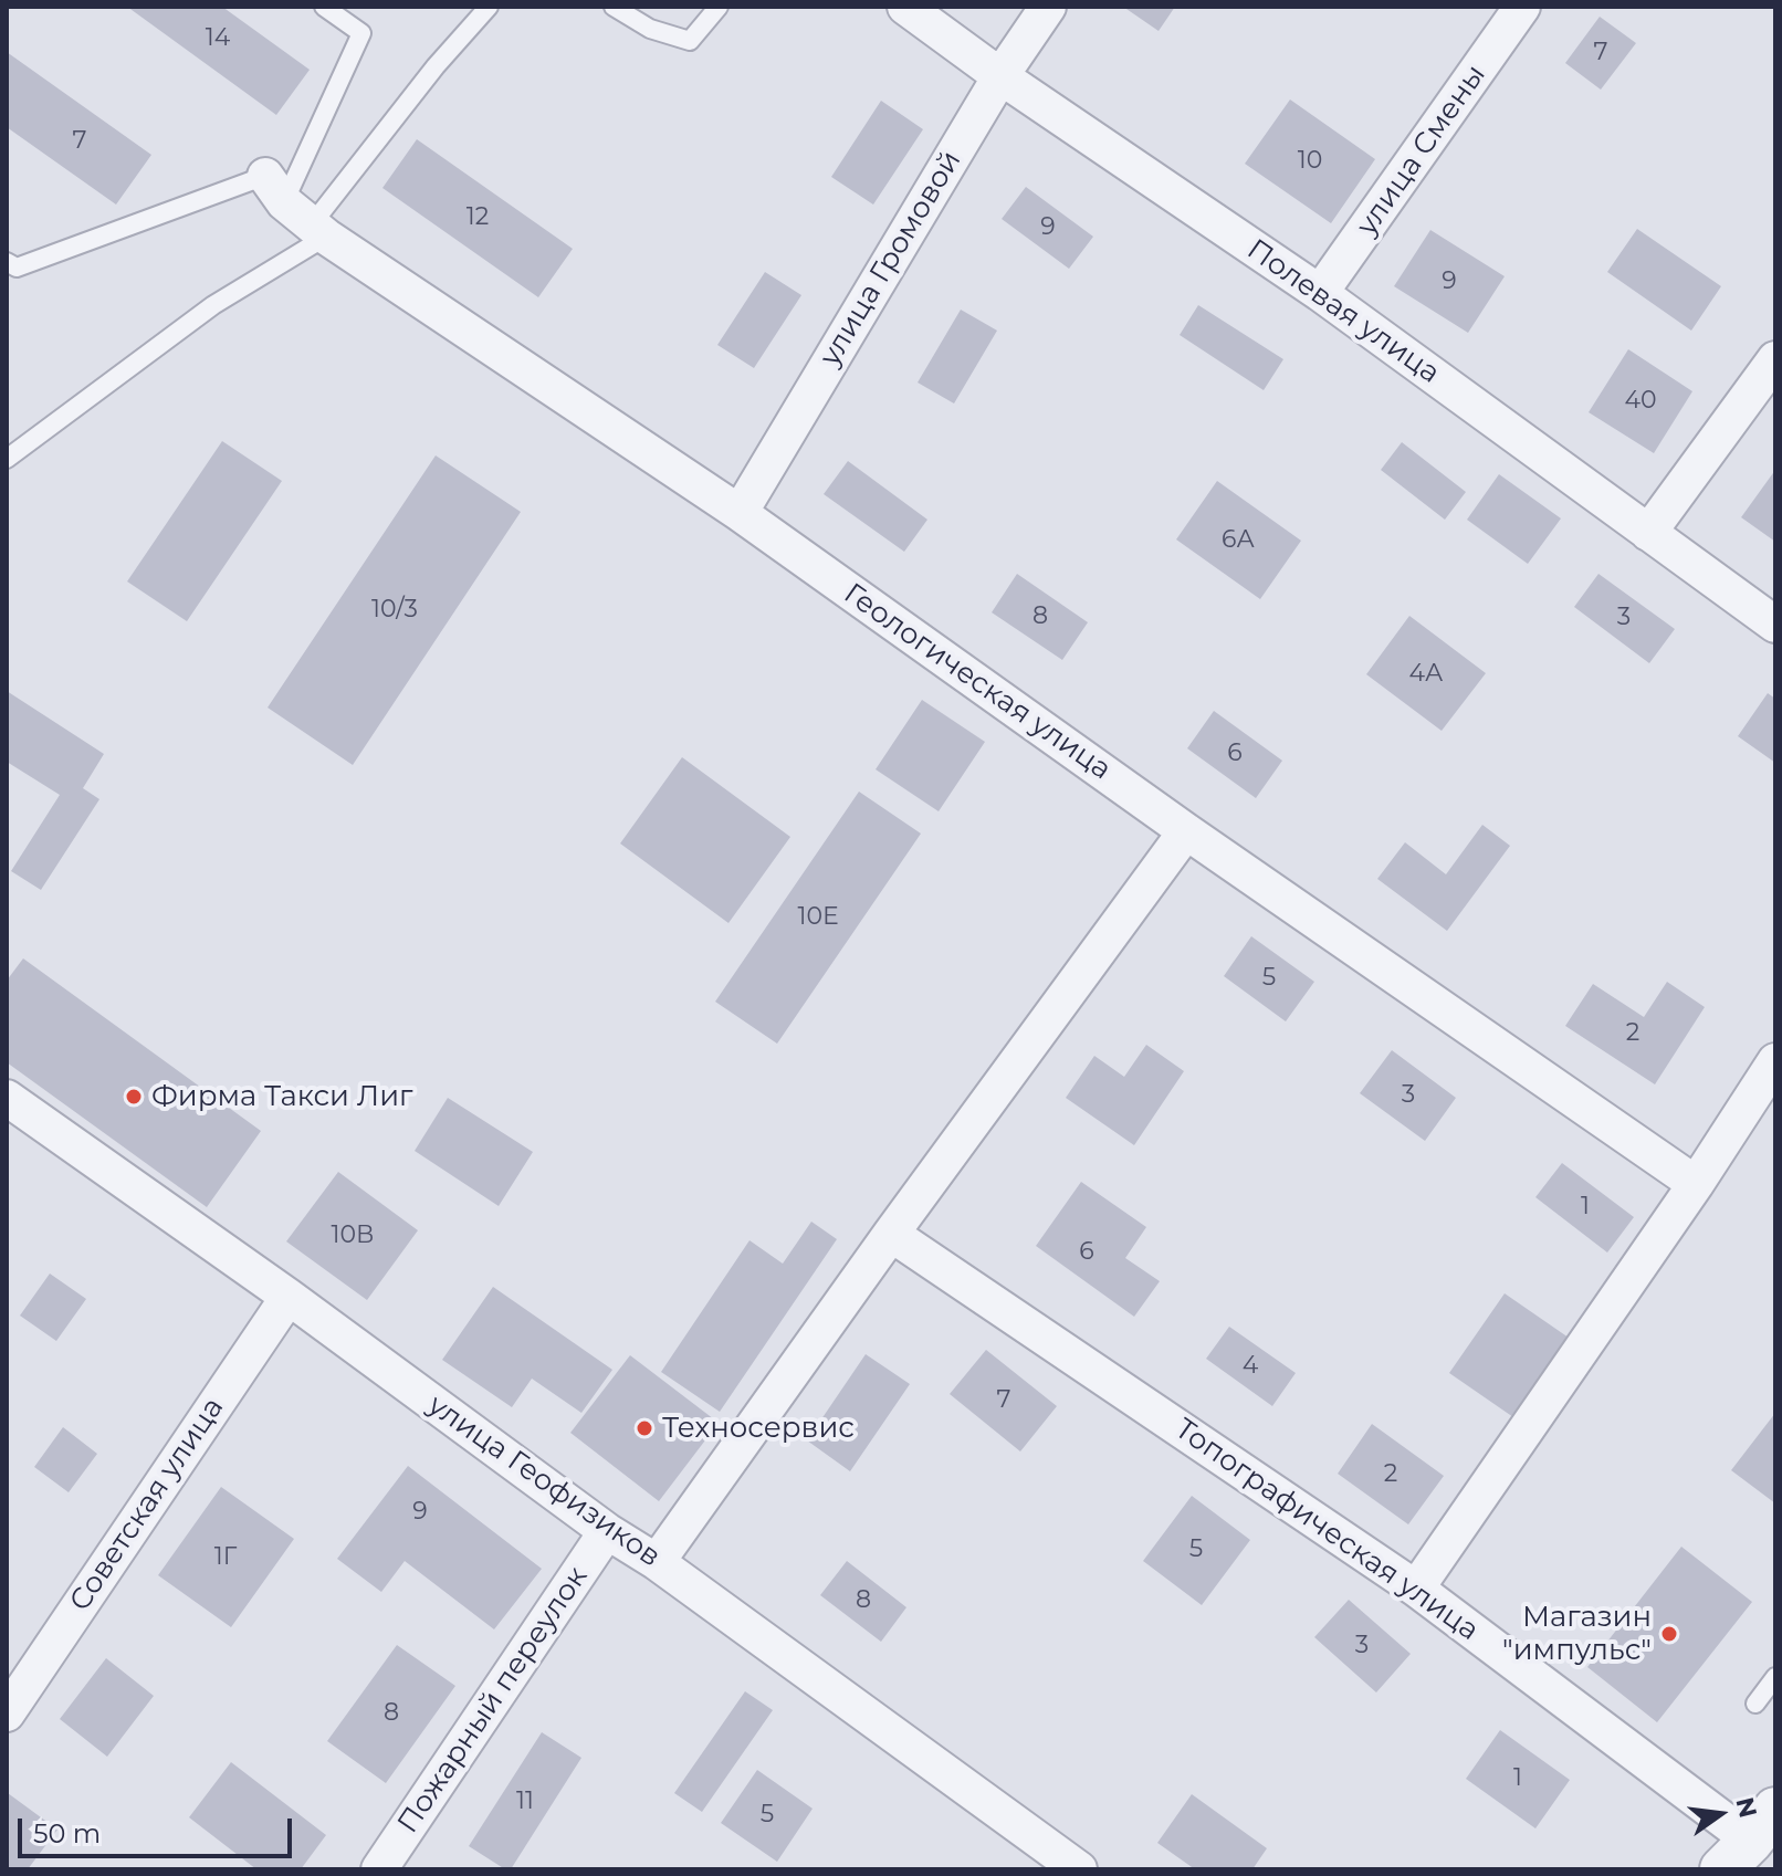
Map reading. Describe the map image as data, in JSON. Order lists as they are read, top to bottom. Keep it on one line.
{"streets":{"street":["улица Смены","улица Громовой","Полевая улица","Геологическая улица","улица Геофизиков","Советская улица","Топографическая улица","Пожарный переулок"]},"crossings":[["улица Смены","Полевая улица"],["улица Громовой","Полевая улица"],["улица Громовой","Геологическая улица"],["улица Геофизиков","Советская улица"],["улица Геофизиков","Пожарный переулок"]],"places":["Фирма Такси Лиг","Техносервис","Магазин \"импульс\""],"house_numbers":["14","7","7","10","12","9","9","40","6А","10/3","8","3","4А","6","10Е","5","2","3","1","10В","6","4","7","2","9","5","1Г","8","3","8","1","11","5"],"scale_bar":"50 m","north":"right"}
